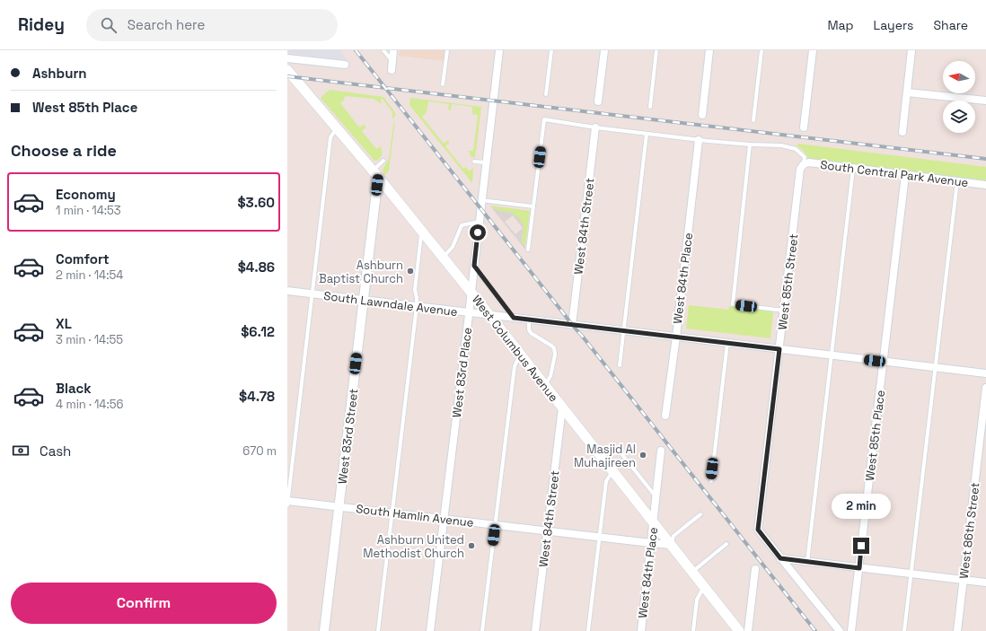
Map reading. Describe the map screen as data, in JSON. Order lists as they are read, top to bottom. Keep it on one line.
{"streets":{"main road":["West Columbus Avenue"],"street":["South Central Park Avenue","West 84th Street","West 84th Place","West 85th Street","South Lawndale Avenue","West 83rd Place","West 85th Place","West 83rd Street","South Hamlin Avenue","West 86th Street"]},"crossings":[["South Central Park Avenue","West 85th Street"],["South Central Park Avenue","West 85th Place"],["West 84th Street","South Lawndale Avenue"],["West 84th Street","West Columbus Avenue"],["West 84th Street","South Hamlin Avenue"],["West 84th Place","South Lawndale Avenue"],["West 84th Place","West Columbus Avenue"],["West 84th Place","South Hamlin Avenue"],["West 85th Street","South Lawndale Avenue"],["South Lawndale Avenue","West Columbus Avenue"],["South Lawndale Avenue","West 83rd Place"],["South Lawndale Avenue","West 85th Place"],["South Lawndale Avenue","West 83rd Street"],["West Columbus Avenue","West 83rd Place"],["West Columbus Avenue","West 83rd Street"],["West Columbus Avenue","South Hamlin Avenue"],["West 83rd Place","South Hamlin Avenue"],["West 83rd Street","South Hamlin Avenue"]],"places":["Ashburn Baptist Church","Masjid Al Muhajireen","Ashburn United Methodist Church"],"north":"left","page":{"header":"Ridey","search":"Search here","nav":["Map","Layers","Share"],"banner":["Ashburn","West 85th Place"],"heading":"Choose a ride","list":[{"name":"Economy","note":"1 min · 14:53","value":"$3.60"},{"name":"Comfort","note":"2 min · 14:54","value":"$4.86"},{"name":"XL","note":"3 min · 14:55","value":"$6.12"},{"name":"Black","note":"4 min · 14:56","value":"$4.78"}],"pay":["Cash","670 m"],"bubble":"2 min","buttons":"Confirm"}}
